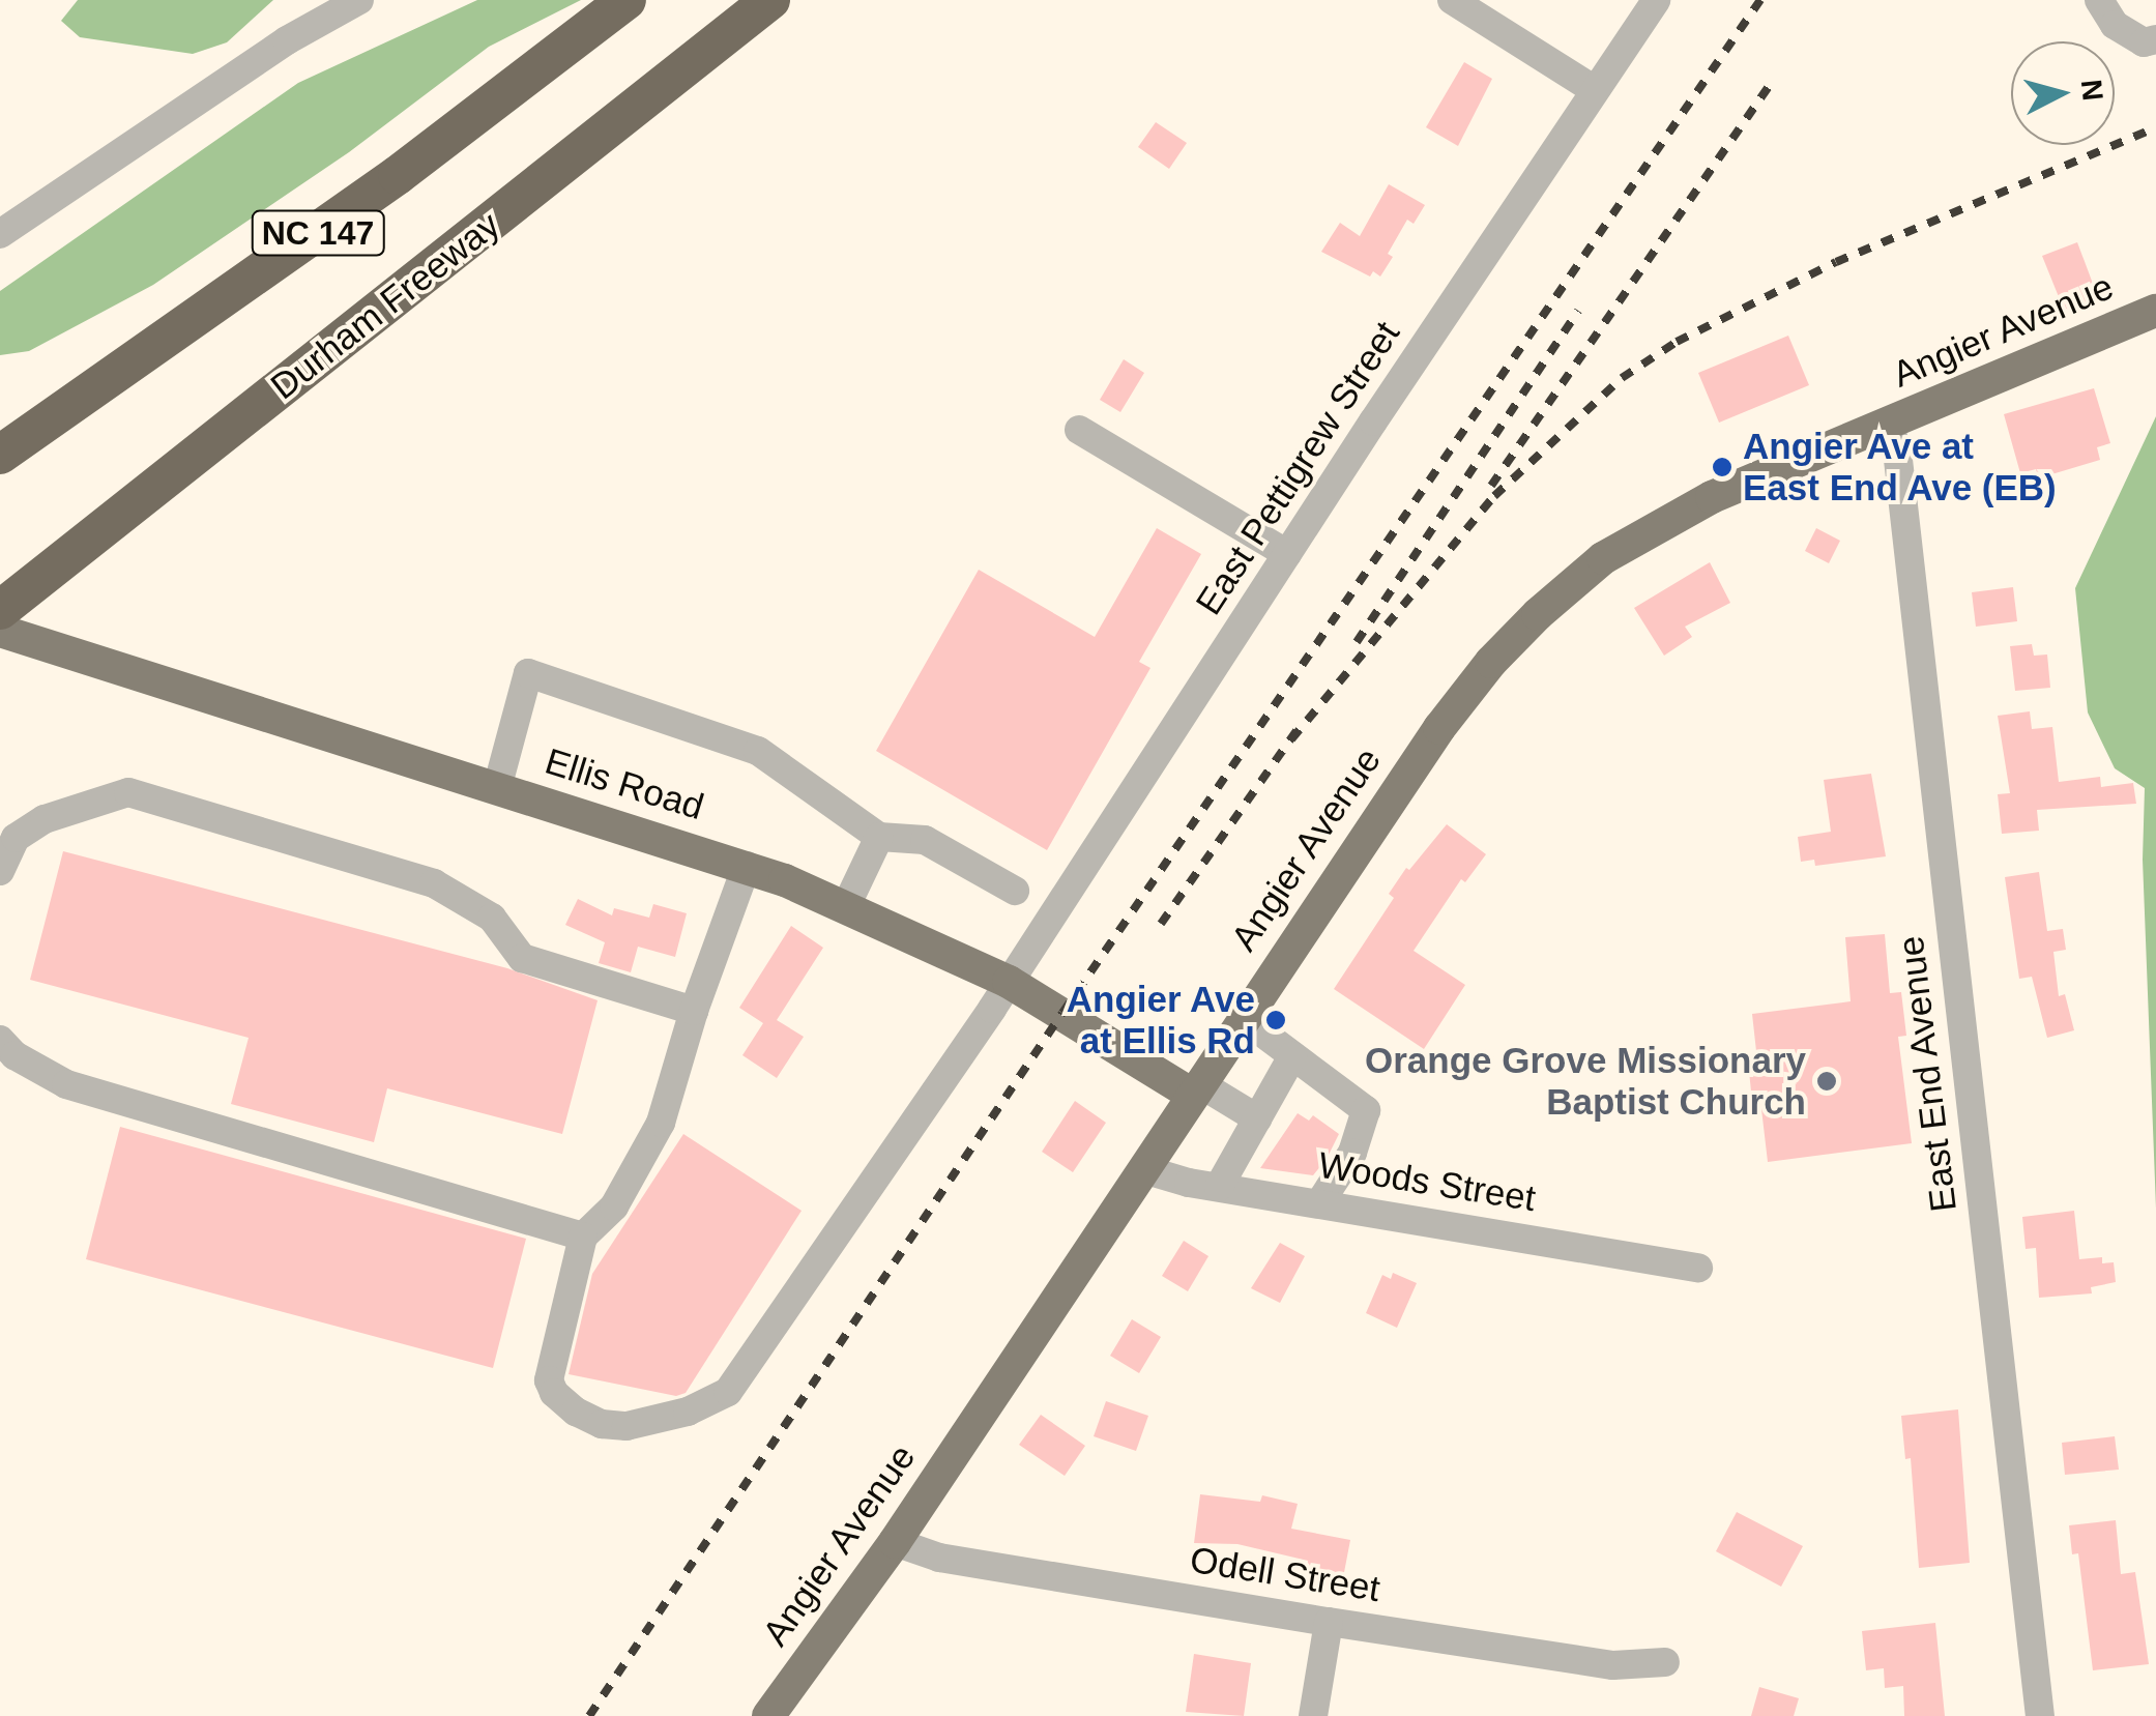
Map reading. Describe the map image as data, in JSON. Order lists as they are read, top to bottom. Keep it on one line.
{"streets":{"highway":["NC 147","Durham Freeway"],"main road":["Angier Avenue","Ellis Road"],"street":["East Pettigrew Street","East End Avenue","Woods Street","Odell Street"]},"crossings":[["Angier Avenue","Ellis Road"],["Angier Avenue","East End Avenue"],["Angier Avenue","Woods Street"],["Angier Avenue","Odell Street"],["East Pettigrew Street","Ellis Road"]],"places":["Angier Ave at East End Ave (EB)","Angier Ave at Ellis Rd","Orange Grove Missionary Baptist Church"],"north":"right"}
